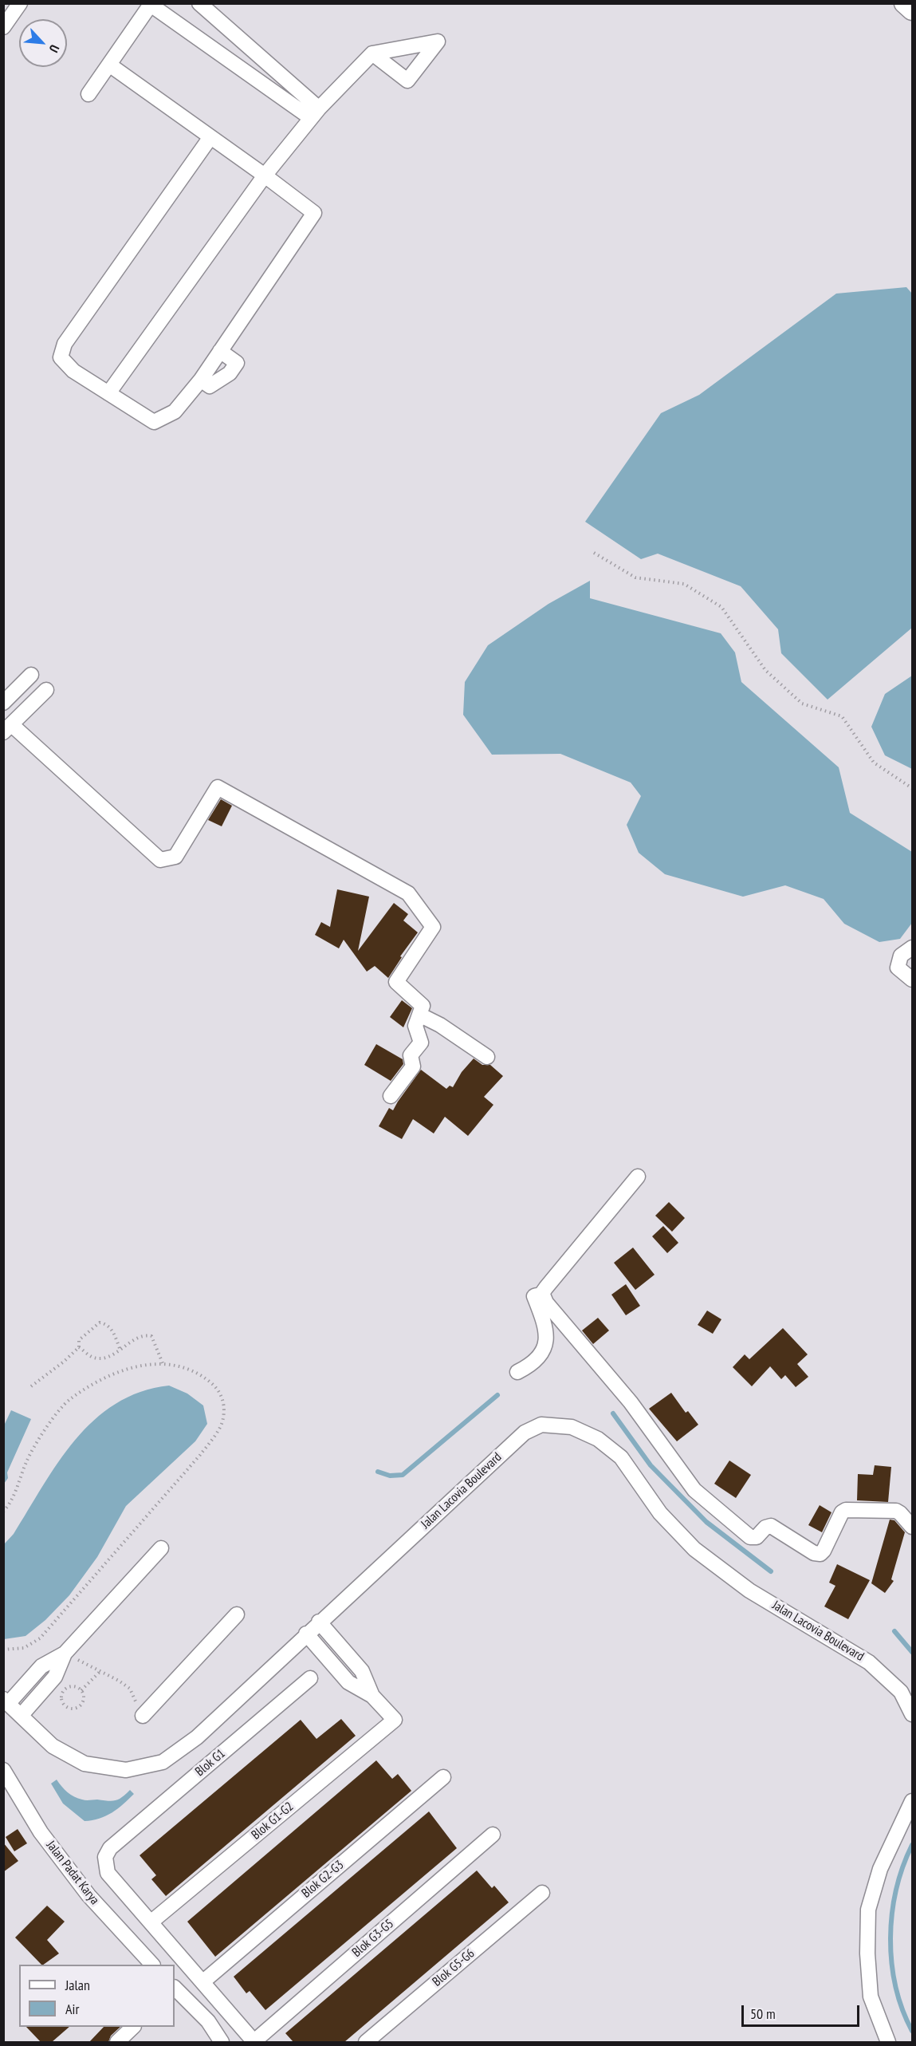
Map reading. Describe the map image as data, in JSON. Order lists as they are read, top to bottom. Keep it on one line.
{"streets":{"street":["Jalan Lacovia Boulevard","Blok G1","Blok G1-G2","Jalan Padat Karya","Blok G2-G3","Blok G3-G5","Blok G5-G6"]},"crossings":[["Blok G1","Blok G1-G2"]],"legend":["Jalan","Air"],"scale_bar":"50 m","north":"bottom right"}
